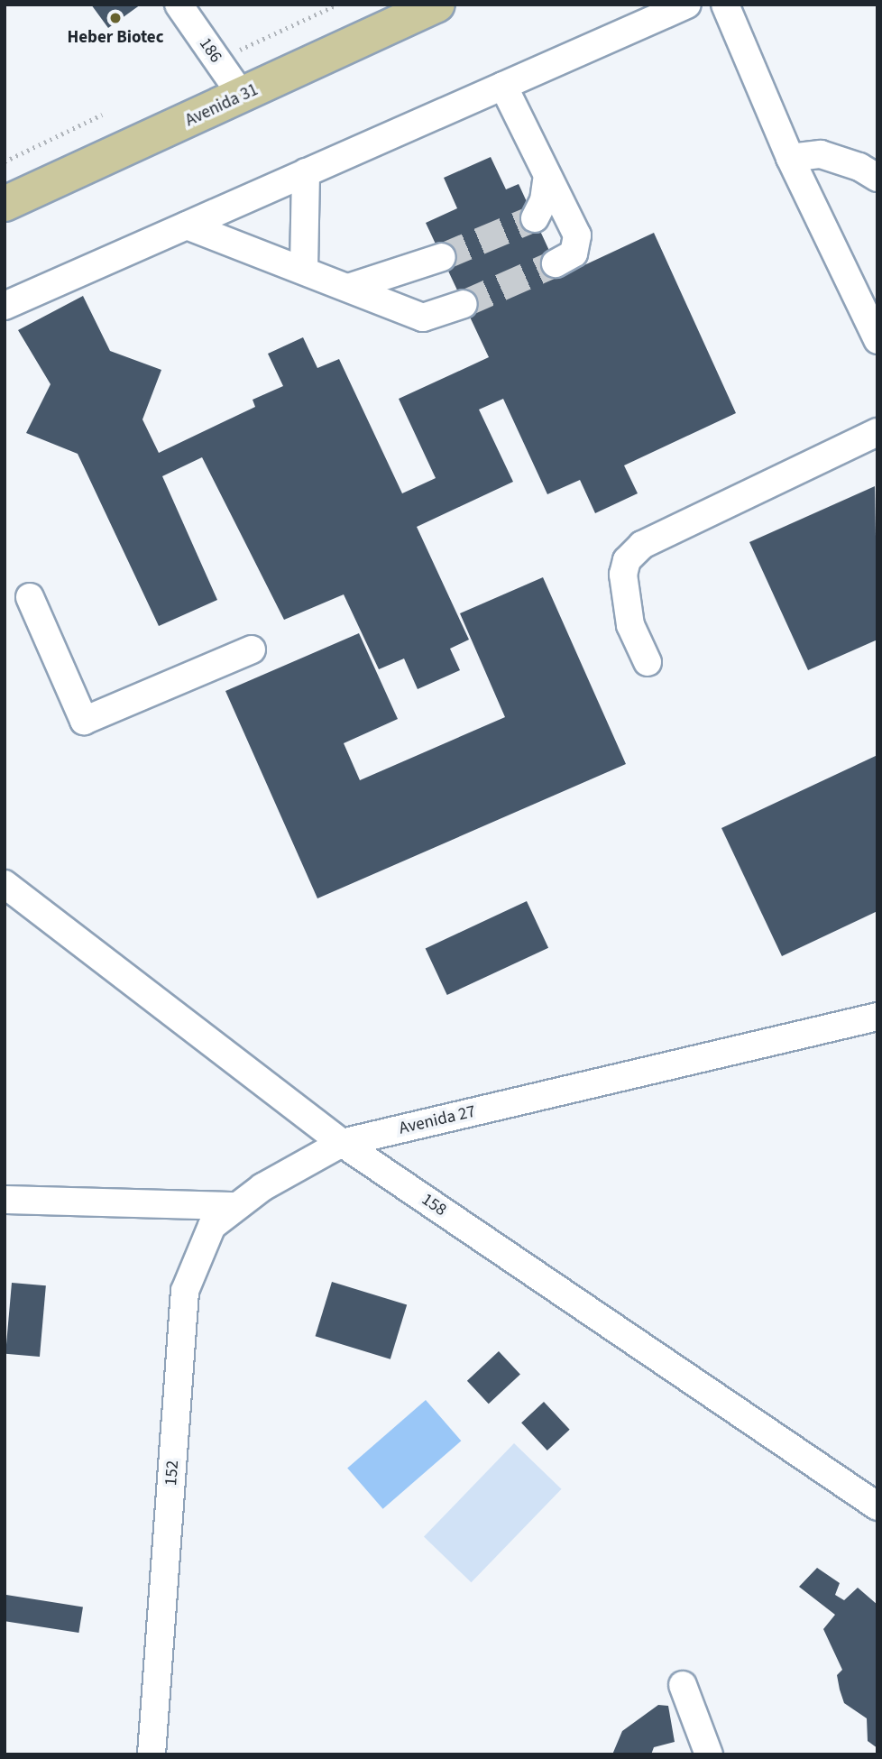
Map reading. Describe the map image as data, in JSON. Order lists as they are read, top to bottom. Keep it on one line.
{"streets":{"main road":["Avenida 31"],"street":["186","Avenida 27","158","152"]},"crossings":[["186","Avenida 31"],["Avenida 27","158"],["Avenida 27","152"]],"places":["Heber Biotec"]}
